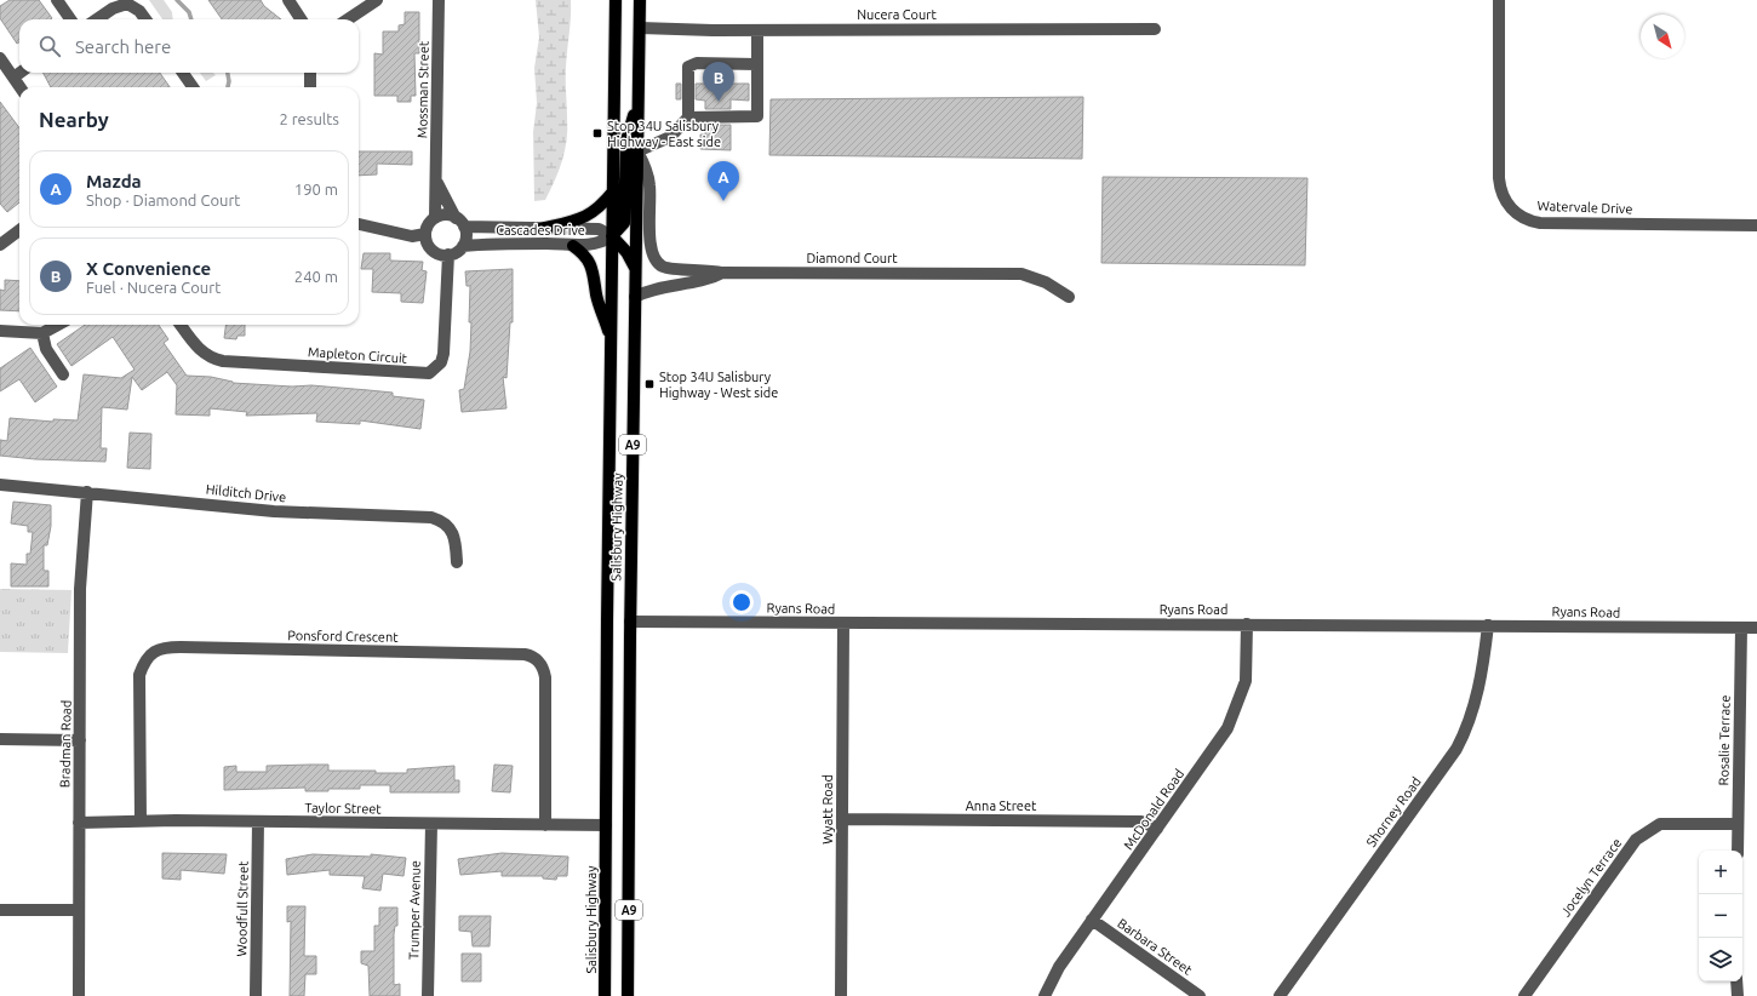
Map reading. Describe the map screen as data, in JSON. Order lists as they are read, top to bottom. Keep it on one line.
{"streets":{"main road":["A9","Salisbury Highway"],"street":["Nucera Court","Mossman Street","Watervale Drive","Cascades Drive","Diamond Court","Mapleton Circuit","Hilditch Drive","Ryans Road","Ponsford Crescent","Rosalie Terrace","Bradman Road","Anna Street","Taylor Street","Wyatt Road","McDonald Road","Shorney Road","Jocelyn Terrace","Woodfull Street","Trumper Avenue","Barbara Street"]},"crossings":[["Nucera Court","Salisbury Highway"],["Mossman Street","Cascades Drive"],["Mossman Street","Mapleton Circuit"],["Cascades Drive","Mapleton Circuit"],["Cascades Drive","Salisbury Highway"],["Diamond Court","Salisbury Highway"],["Hilditch Drive","Bradman Road"],["Salisbury Highway","Ryans Road"],["Salisbury Highway","Taylor Street"],["Ryans Road","Rosalie Terrace"],["Ryans Road","Wyatt Road"],["Ryans Road","McDonald Road"],["Ryans Road","Shorney Road"],["Ponsford Crescent","Taylor Street"],["Rosalie Terrace","Jocelyn Terrace"],["Bradman Road","Taylor Street"],["Anna Street","Wyatt Road"],["Anna Street","McDonald Road"],["Taylor Street","Woodfull Street"],["Taylor Street","Trumper Avenue"],["McDonald Road","Barbara Street"]],"places":{"transit":["Stop 34U Salisbury Highway - East side","Stop 34U Salisbury Highway - West side"]},"north":"bottom right","page":{"search":"Search here","pins":["B","A"],"heading":["Nearby","2 results"],"list":[{"mark":"A","name":"Mazda","note":"Shop · Diamond Court","value":"190 m"},{"mark":"B","name":"X Convenience","note":"Fuel · Nucera Court","value":"240 m"}],"map_buttons":["+","−"]}}
